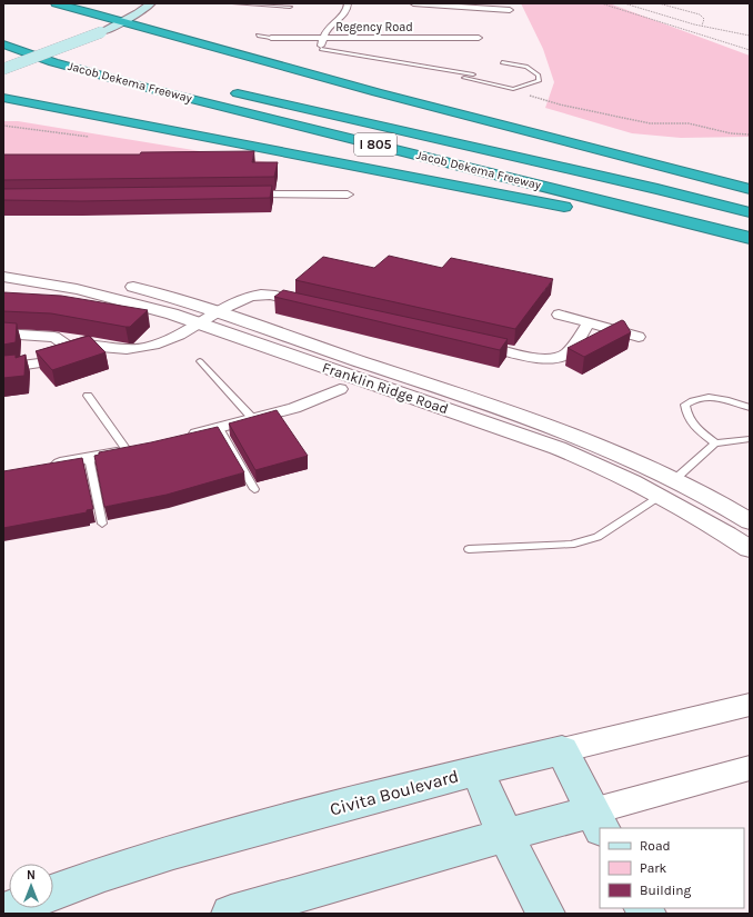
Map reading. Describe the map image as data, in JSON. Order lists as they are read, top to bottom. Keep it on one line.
{"streets":{"highway":["Jacob Dekema Freeway","I 805"],"main road":["Civita Boulevard"],"street":["Regency Road","Franklin Ridge Road"]},"legend":["Road","Park","Building"],"north":"top"}
